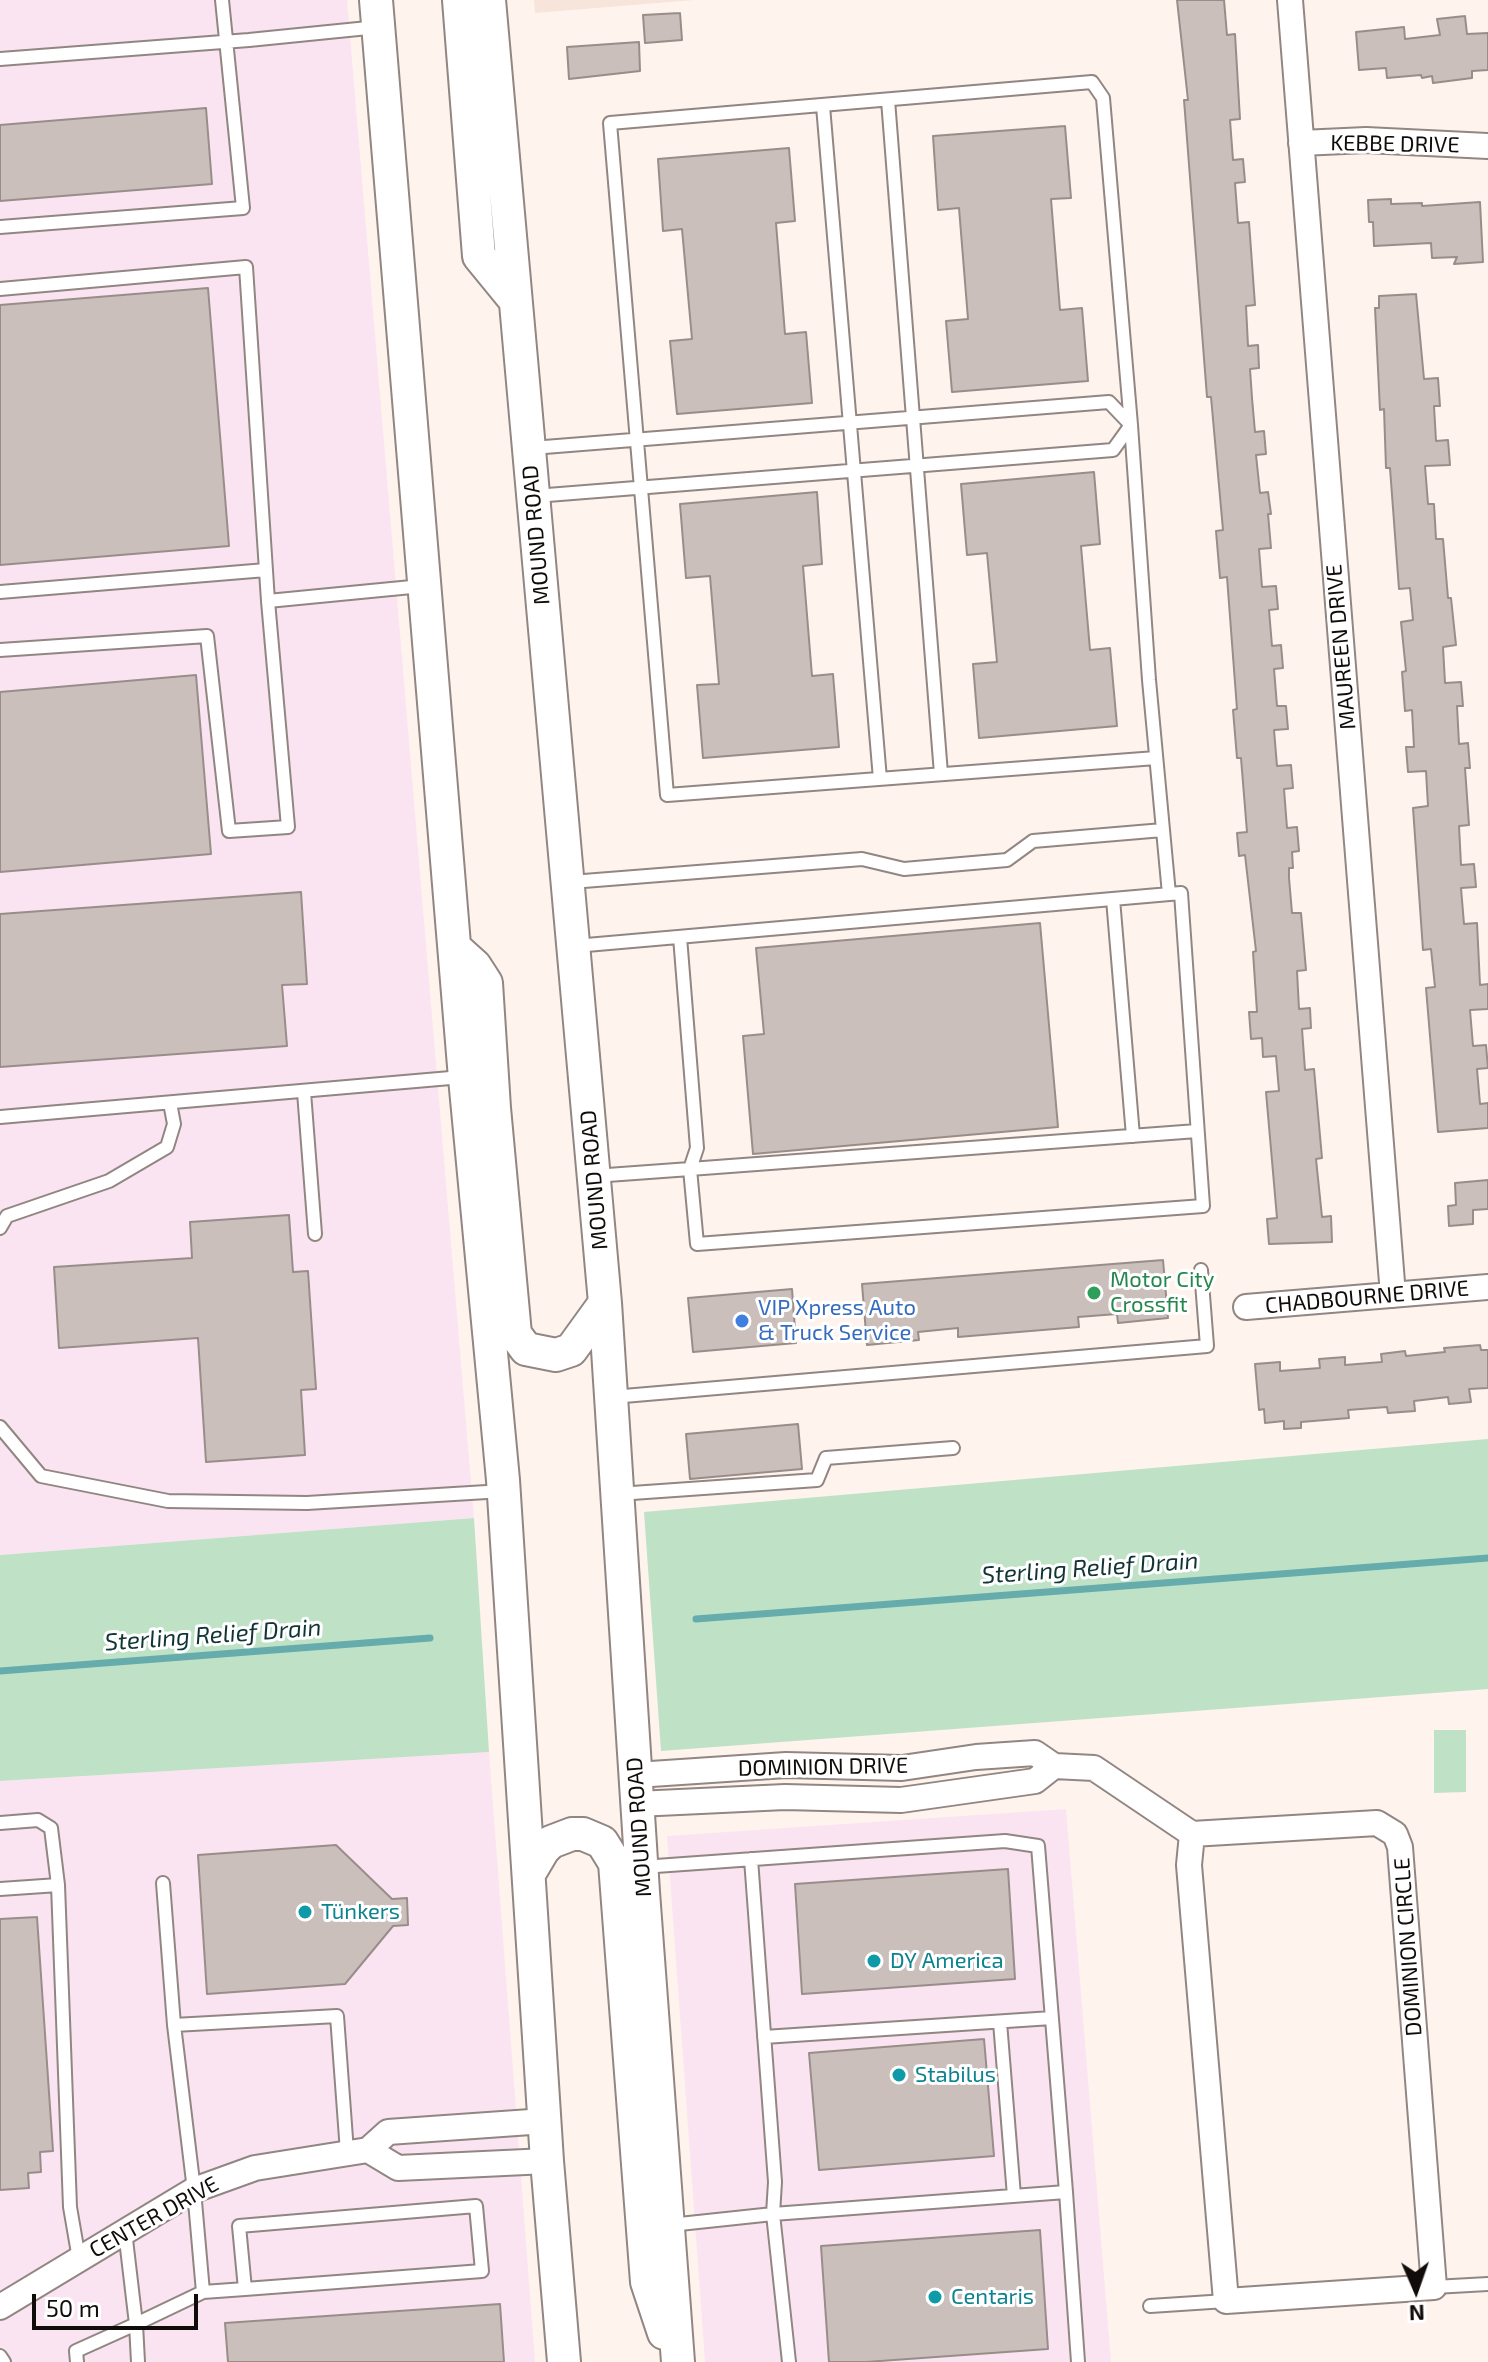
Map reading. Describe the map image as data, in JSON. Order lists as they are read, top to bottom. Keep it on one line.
{"streets":{"main road":["MOUND ROAD"],"street":["KEBBE DRIVE","MAUREEN DRIVE","CHADBOURNE DRIVE","DOMINION DRIVE","DOMINION CIRCLE","CENTER DRIVE"]},"crossings":[["KEBBE DRIVE","MAUREEN DRIVE"],["MOUND ROAD","DOMINION DRIVE"],["MAUREEN DRIVE","CHADBOURNE DRIVE"],["DOMINION DRIVE","DOMINION CIRCLE"]],"water":["Sterling Relief Drain"],"places":["Motor City Crossfit","VIP Xpress Auto & Truck Service","Tünkers","DY America","Stabilus","Centaris"],"scale_bar":"50 m","north":"bottom"}
